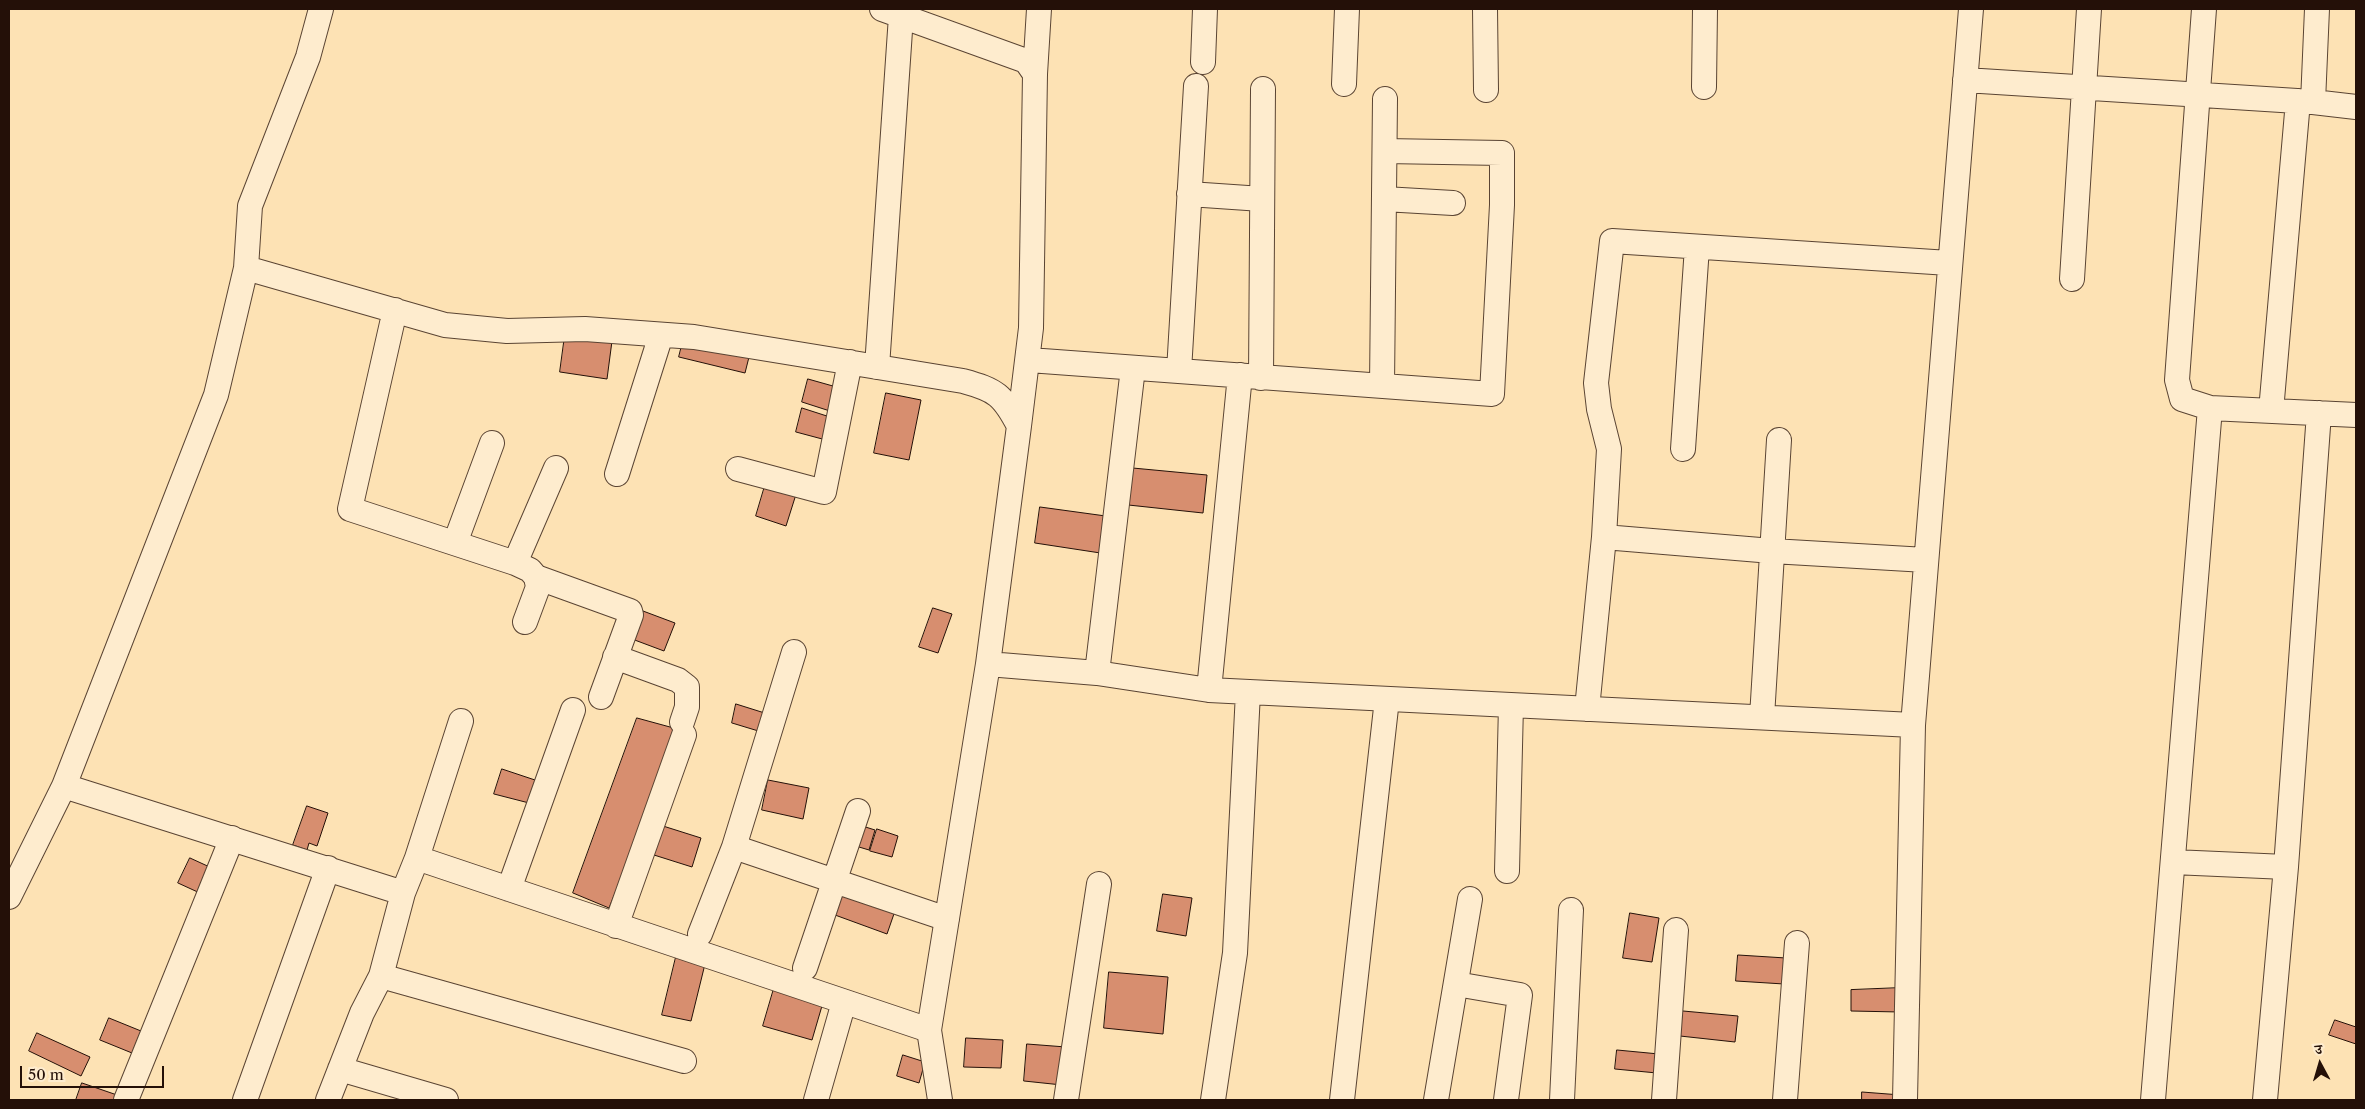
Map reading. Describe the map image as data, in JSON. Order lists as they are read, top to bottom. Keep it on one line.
{"scale_bar":"50 m","north":"top"}
